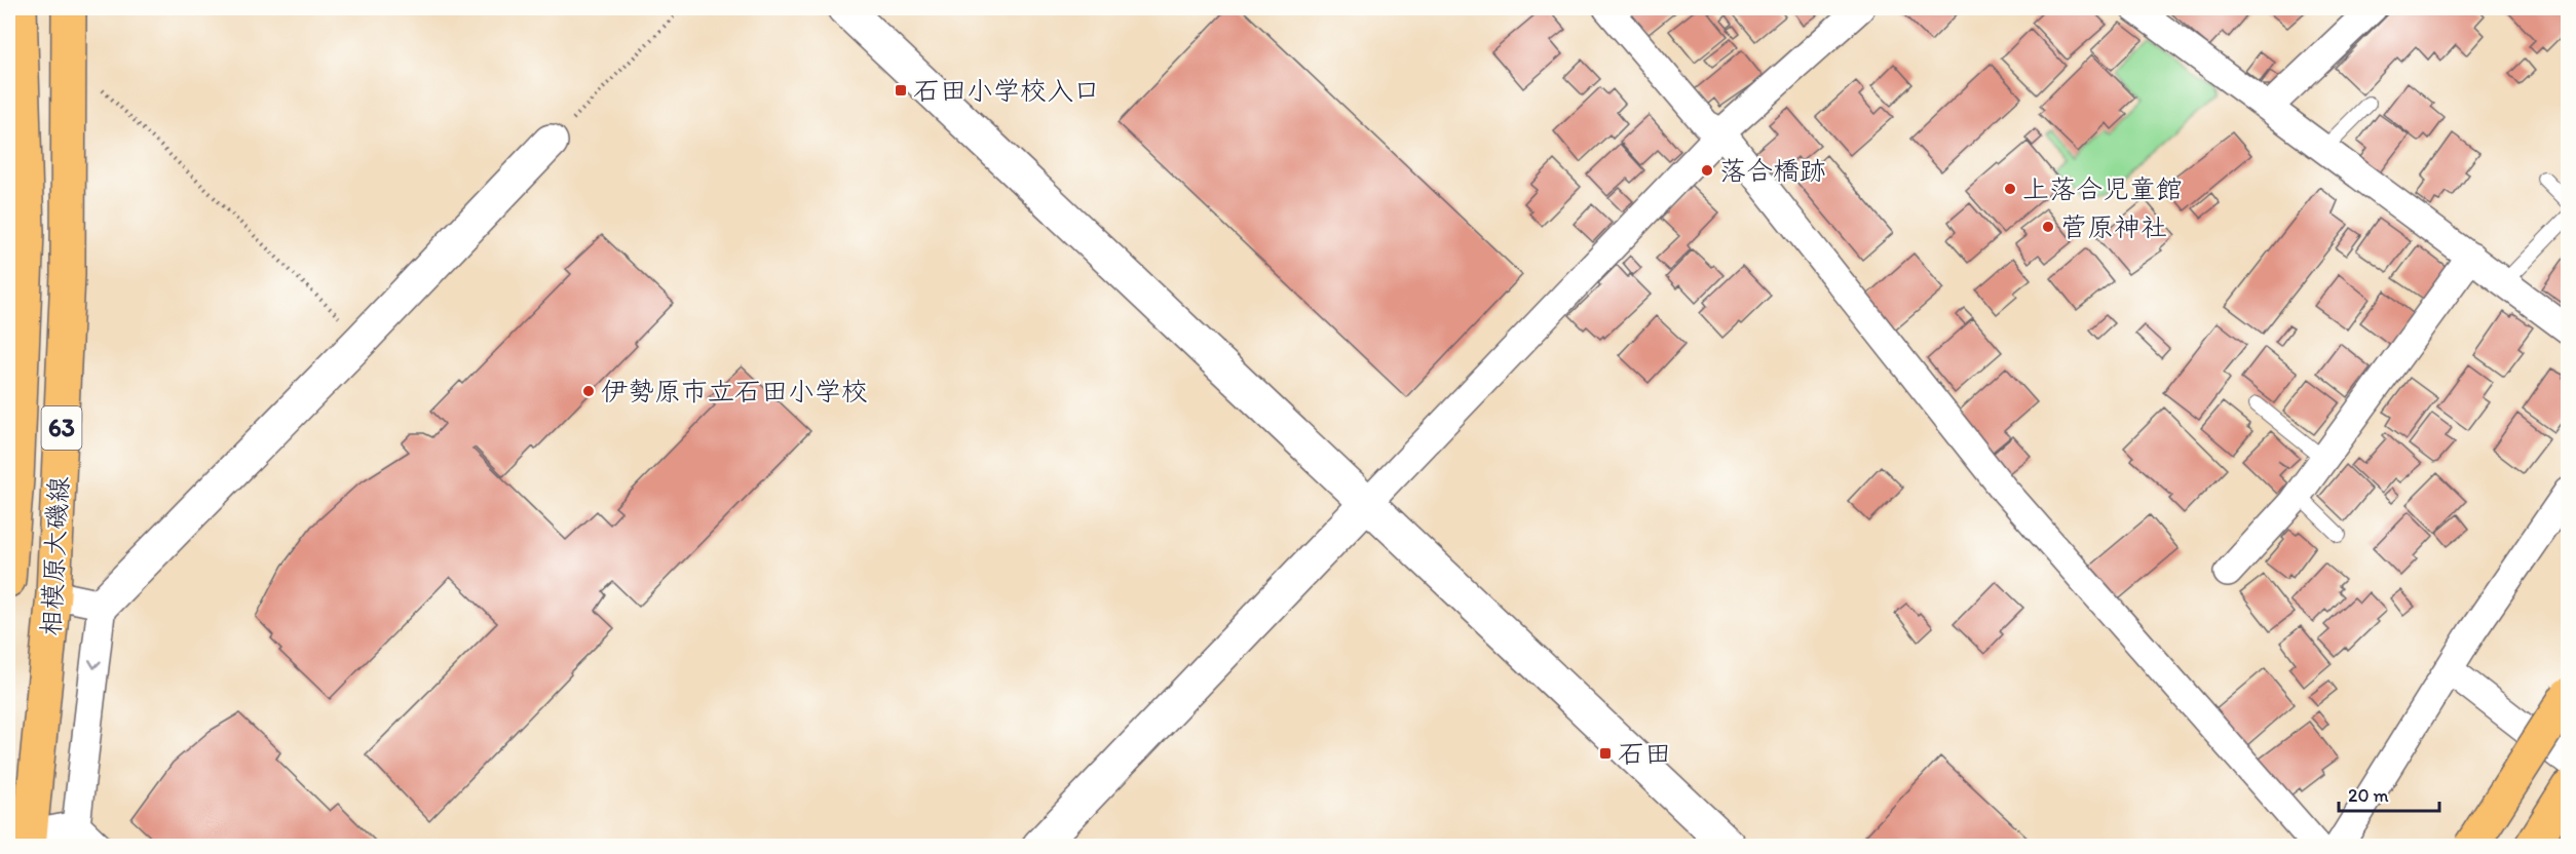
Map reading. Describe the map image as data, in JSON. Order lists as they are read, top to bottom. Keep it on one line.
{"streets":{"main road":["63","相模原大磯線"]},"places":{"transit":["石田小学校入口","石田"],"other":["落合橋跡","上落合児童館","菅原神社","伊勢原市立石田小学校"]},"scale_bar":"20 m"}
